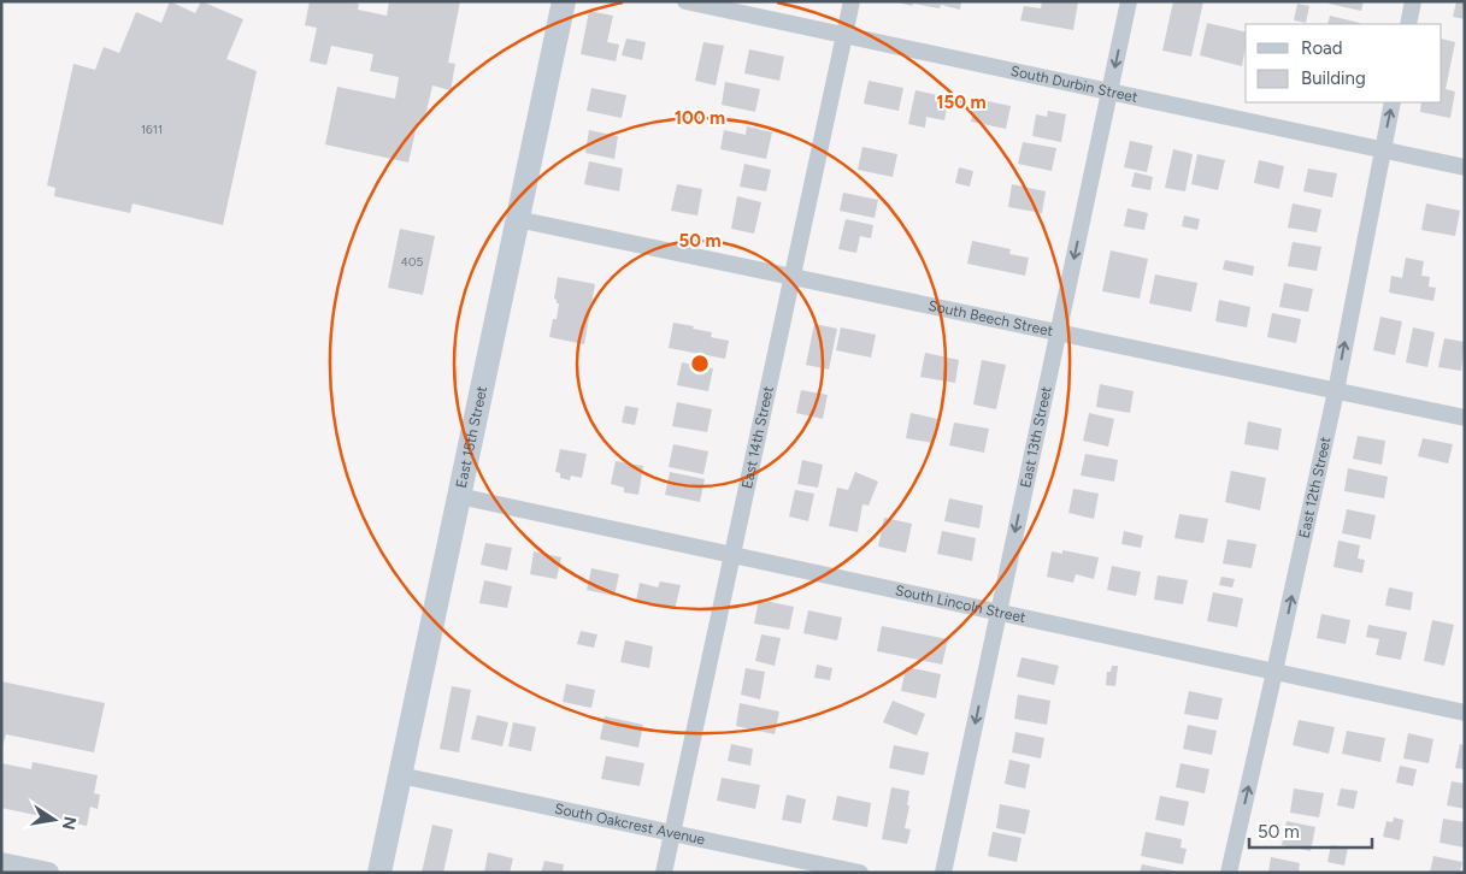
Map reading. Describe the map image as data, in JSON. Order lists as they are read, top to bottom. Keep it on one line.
{"streets":{"main road":["East 15th Street"],"street":["South Durbin Street","South Beech Street","East 14th Street","East 13th Street","East 12th Street","South Lincoln Street","South Oakcrest Avenue"]},"crossings":[["South Durbin Street","East 14th Street"],["South Durbin Street","East 13th Street"],["South Durbin Street","East 12th Street"],["South Beech Street","East 15th Street"],["South Beech Street","East 14th Street"],["South Beech Street","East 13th Street"],["South Beech Street","East 12th Street"],["East 15th Street","South Lincoln Street"],["East 15th Street","South Oakcrest Avenue"],["East 14th Street","South Lincoln Street"],["East 14th Street","South Oakcrest Avenue"],["East 13th Street","South Lincoln Street"],["East 12th Street","South Lincoln Street"]],"one_way":["East 13th Street","East 12th Street"],"house_numbers":["1611","405"],"legend":["Road","Building"],"scale_bar":"50 m","north":"right","rings":["150 m","100 m","50 m"]}
